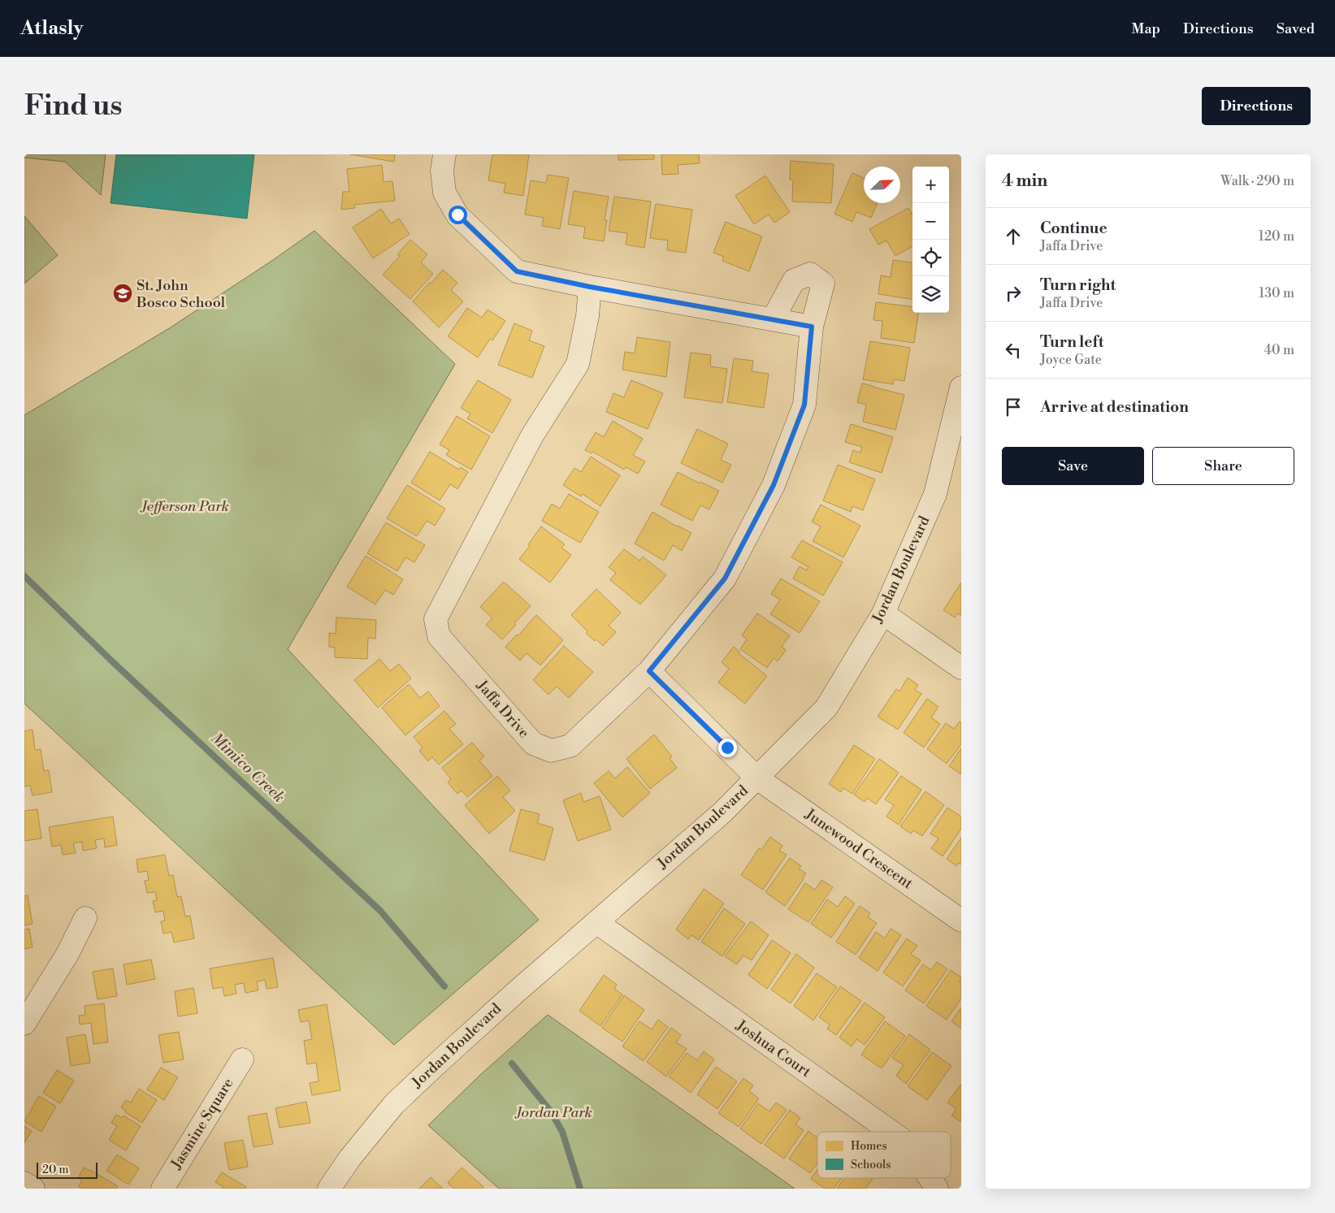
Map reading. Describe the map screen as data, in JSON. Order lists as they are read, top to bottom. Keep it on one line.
{"streets":{"street":["Jordan Boulevard","Jaffa Drive","Junewood Crescent","Joshua Court","Jasmine Square"]},"crossings":[["Jordan Boulevard","Junewood Crescent"],["Jordan Boulevard","Joshua Court"],["Jaffa Drive","Junewood Crescent"]],"water":["Mimico Creek"],"parks":["Jefferson Park","Jordan Park"],"places":{"school or university":["St. John Bosco School"]},"legend":["Homes","Schools"],"scale_bar":"20 m","north":"top right","page":{"header":"Atlasly","nav":["Map","Directions","Saved"],"buttons":["Directions",["Save","Share"]],"title":"Find us","heading":["4 min","Walk · 290 m"],"map_buttons":["+","−"],"list":[["Continue","Jaffa Drive","120 m"],["Turn right","Jaffa Drive","130 m"],["Turn left","Joyce Gate","40 m"],"Arrive at destination"],"scale":"20 m"}}
